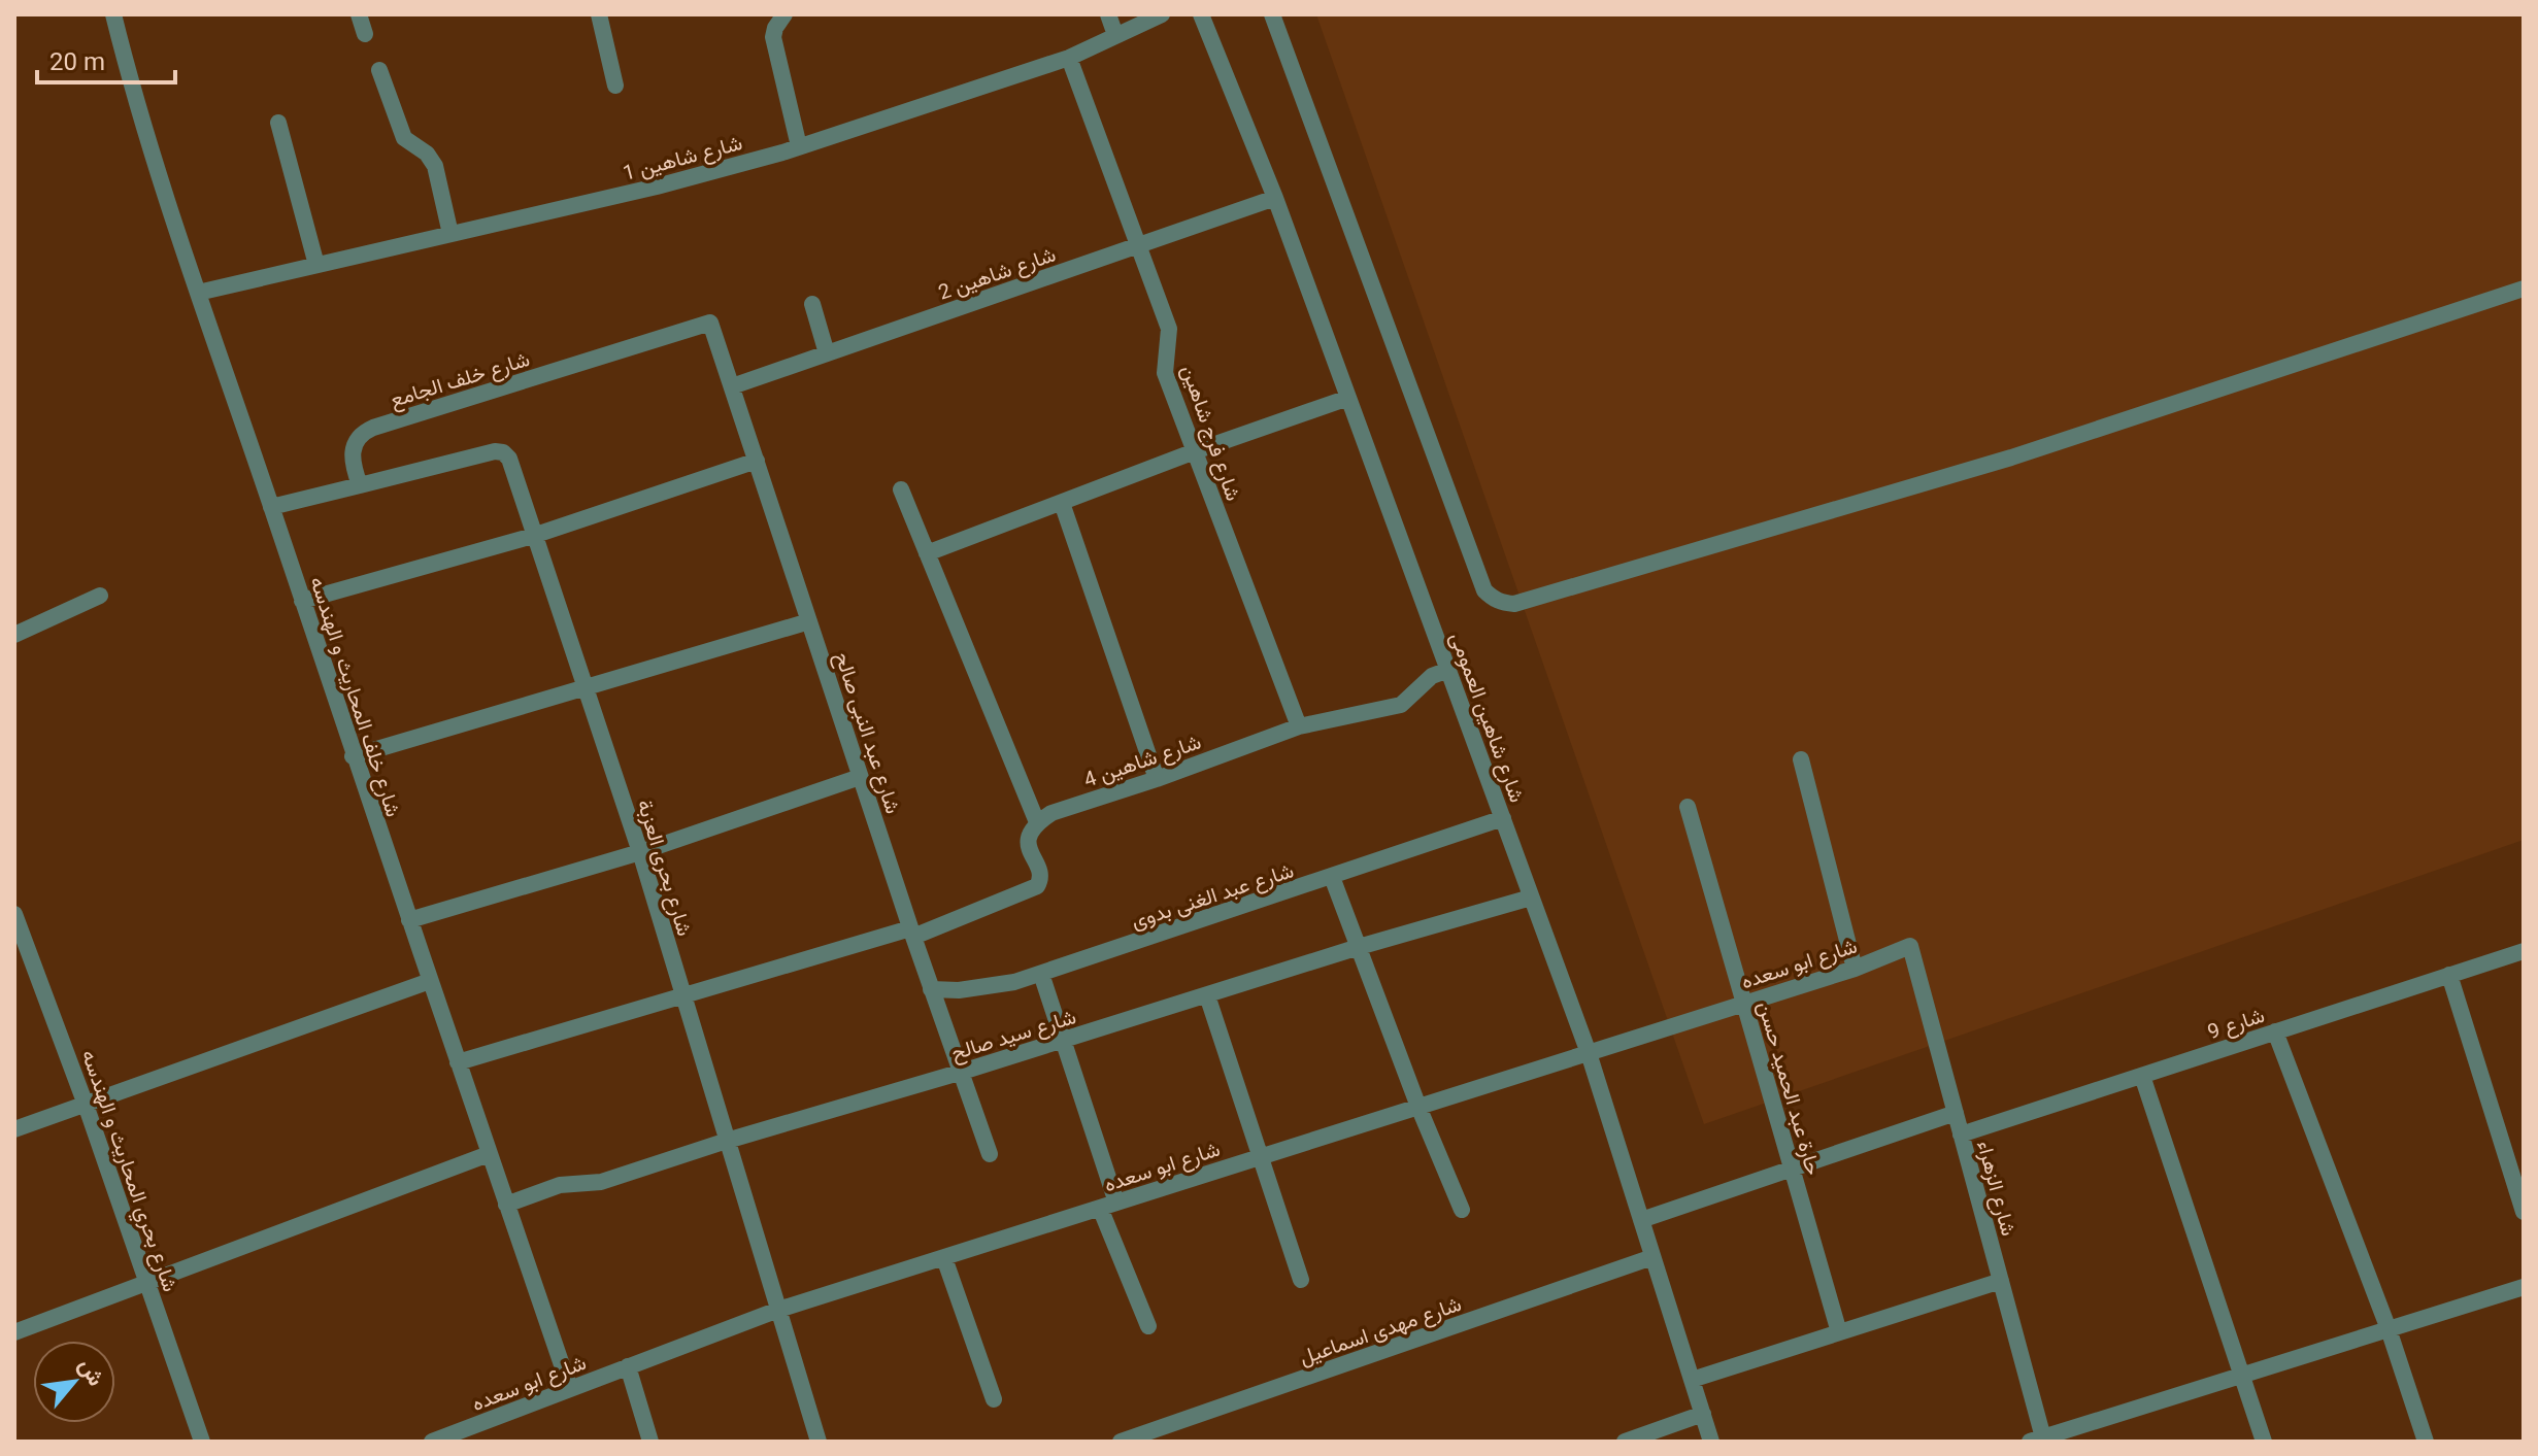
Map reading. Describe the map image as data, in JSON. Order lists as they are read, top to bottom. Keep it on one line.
{"streets":{"street":["شارع شاهين 1","شارع شاهين 2","شارع خلف الجامع","شارع فرج شاهين","شارع خلف المحاريث و الهندسه","شارع شاهين العمومى","شارع عبد النبى صالح","شارع شاهين 4","شارع بحرى العزبة","شارع عبد الغنى بدوى","شارع ابو سعده","شارع 9","شارع سيد صالح","حارة عبد الحميد حسن","شارع بحري المحاريث و الهندسه","شارع الزهراء","شارع مهدى اسماعيل"]},"crossings":[["شارع شاهين 1","شارع فرج شاهين"],["شارع شاهين 1","شارع خلف المحاريث و الهندسه"],["شارع شاهين 2","شارع فرج شاهين"],["شارع شاهين 2","شارع شاهين العمومى"],["شارع شاهين 2","شارع عبد النبى صالح"],["شارع خلف الجامع","شارع عبد النبى صالح"],["شارع خلف الجامع","شارع بحرى العزبة"],["شارع فرج شاهين","شارع شاهين 4"],["شارع خلف المحاريث و الهندسه","شارع ابو سعده"],["شارع خلف المحاريث و الهندسه","شارع سيد صالح"],["شارع شاهين العمومى","شارع شاهين 4"],["شارع شاهين العمومى","شارع عبد الغنى بدوى"],["شارع شاهين العمومى","شارع ابو سعده"],["شارع شاهين العمومى","شارع سيد صالح"],["شارع شاهين العمومى","شارع مهدى اسماعيل"],["شارع عبد النبى صالح","شارع عبد الغنى بدوى"],["شارع عبد النبى صالح","شارع سيد صالح"],["شارع بحرى العزبة","شارع ابو سعده"],["شارع بحرى العزبة","شارع سيد صالح"],["شارع ابو سعده","حارة عبد الحميد حسن"],["شارع ابو سعده","شارع الزهراء"],["شارع 9","شارع الزهراء"]],"scale_bar":"20 m","north":"top right"}
